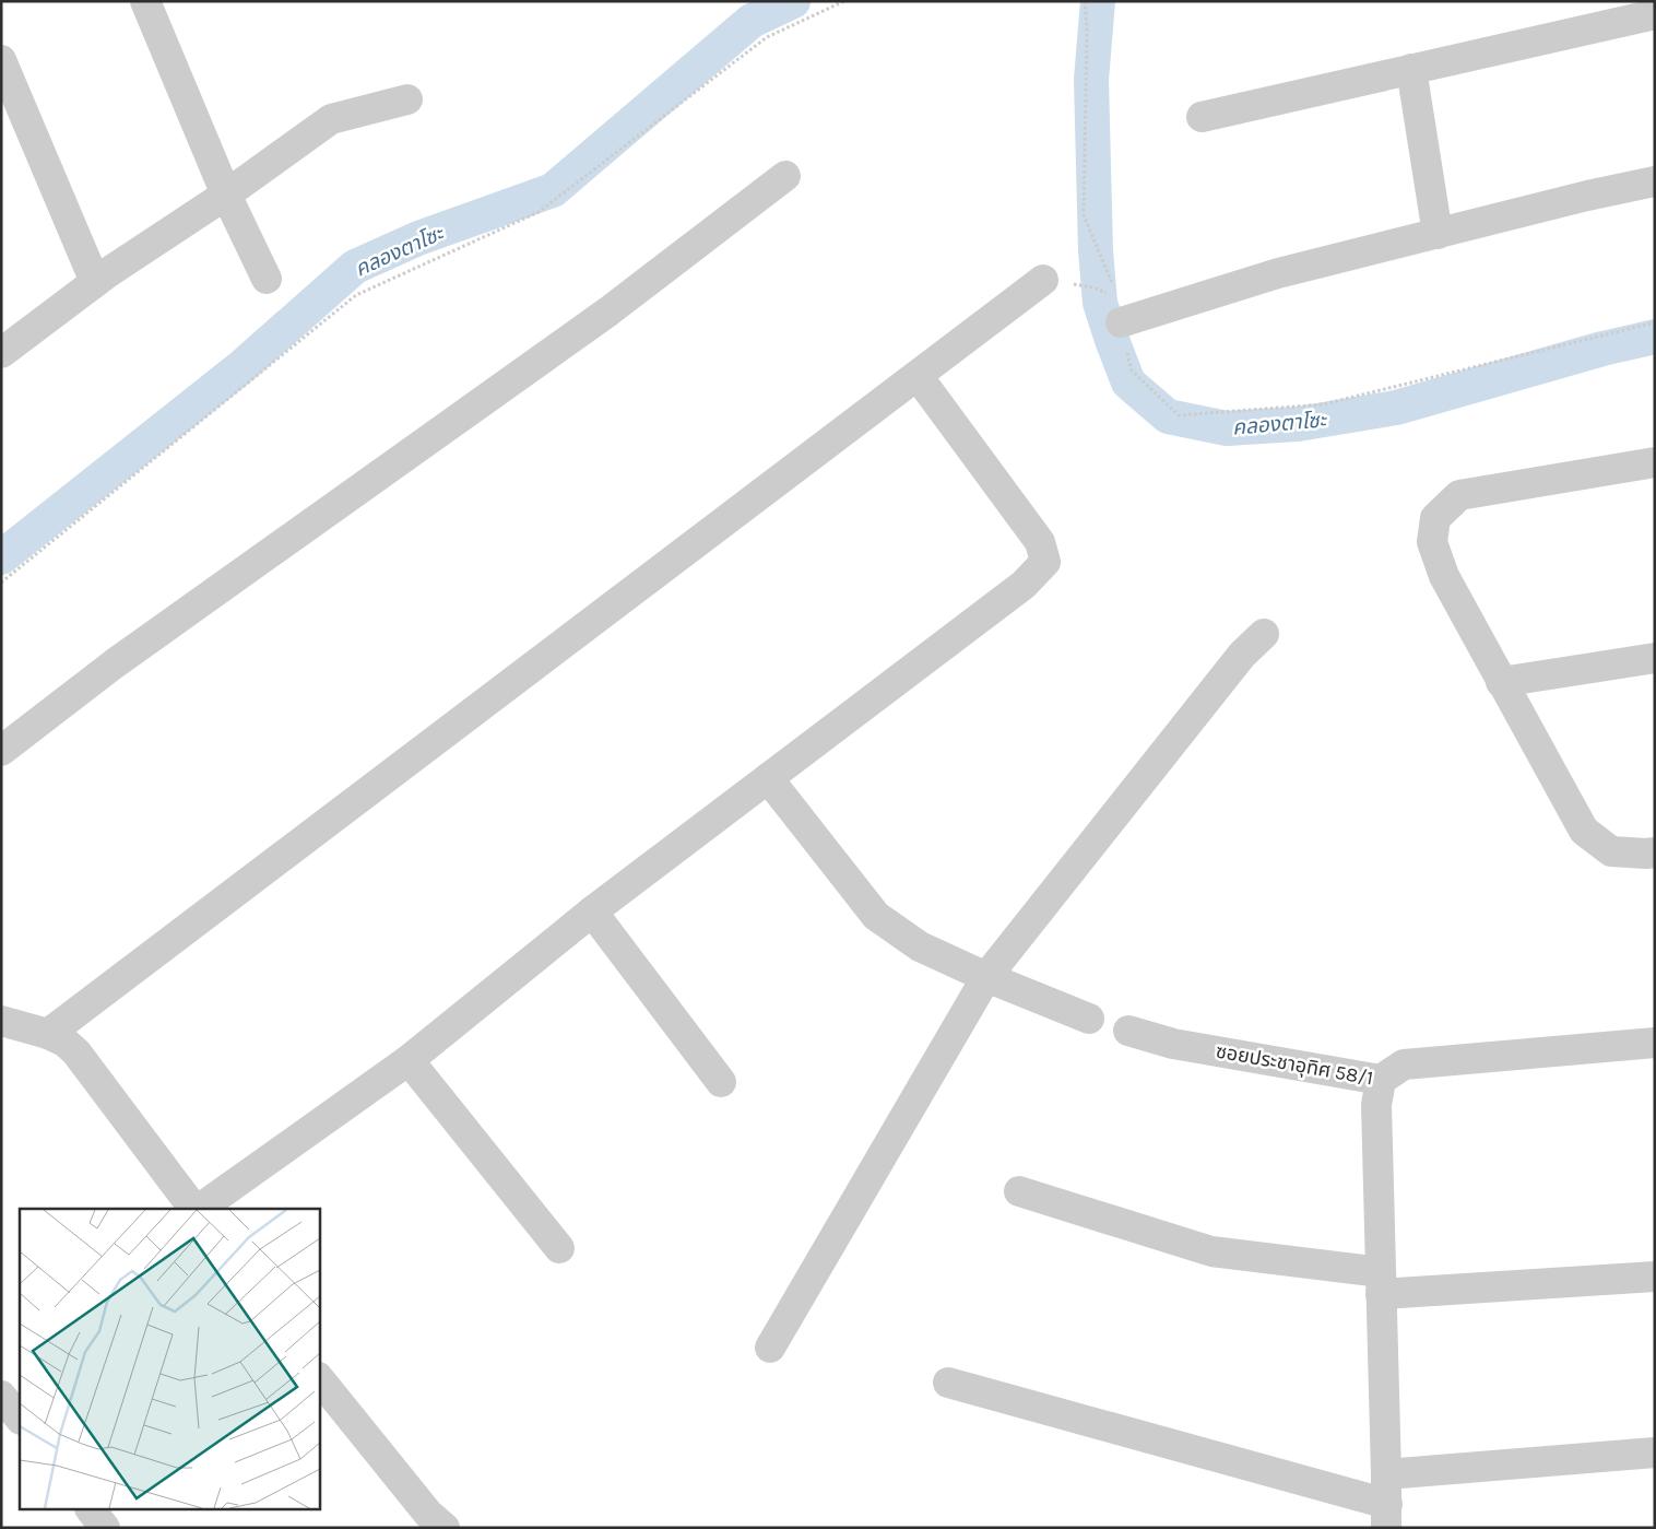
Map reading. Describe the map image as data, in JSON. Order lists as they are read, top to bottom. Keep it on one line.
{"streets":{"street":["ซอยประชาอุทิศ 58/1"]},"water":["คลองตาโซะ"]}
